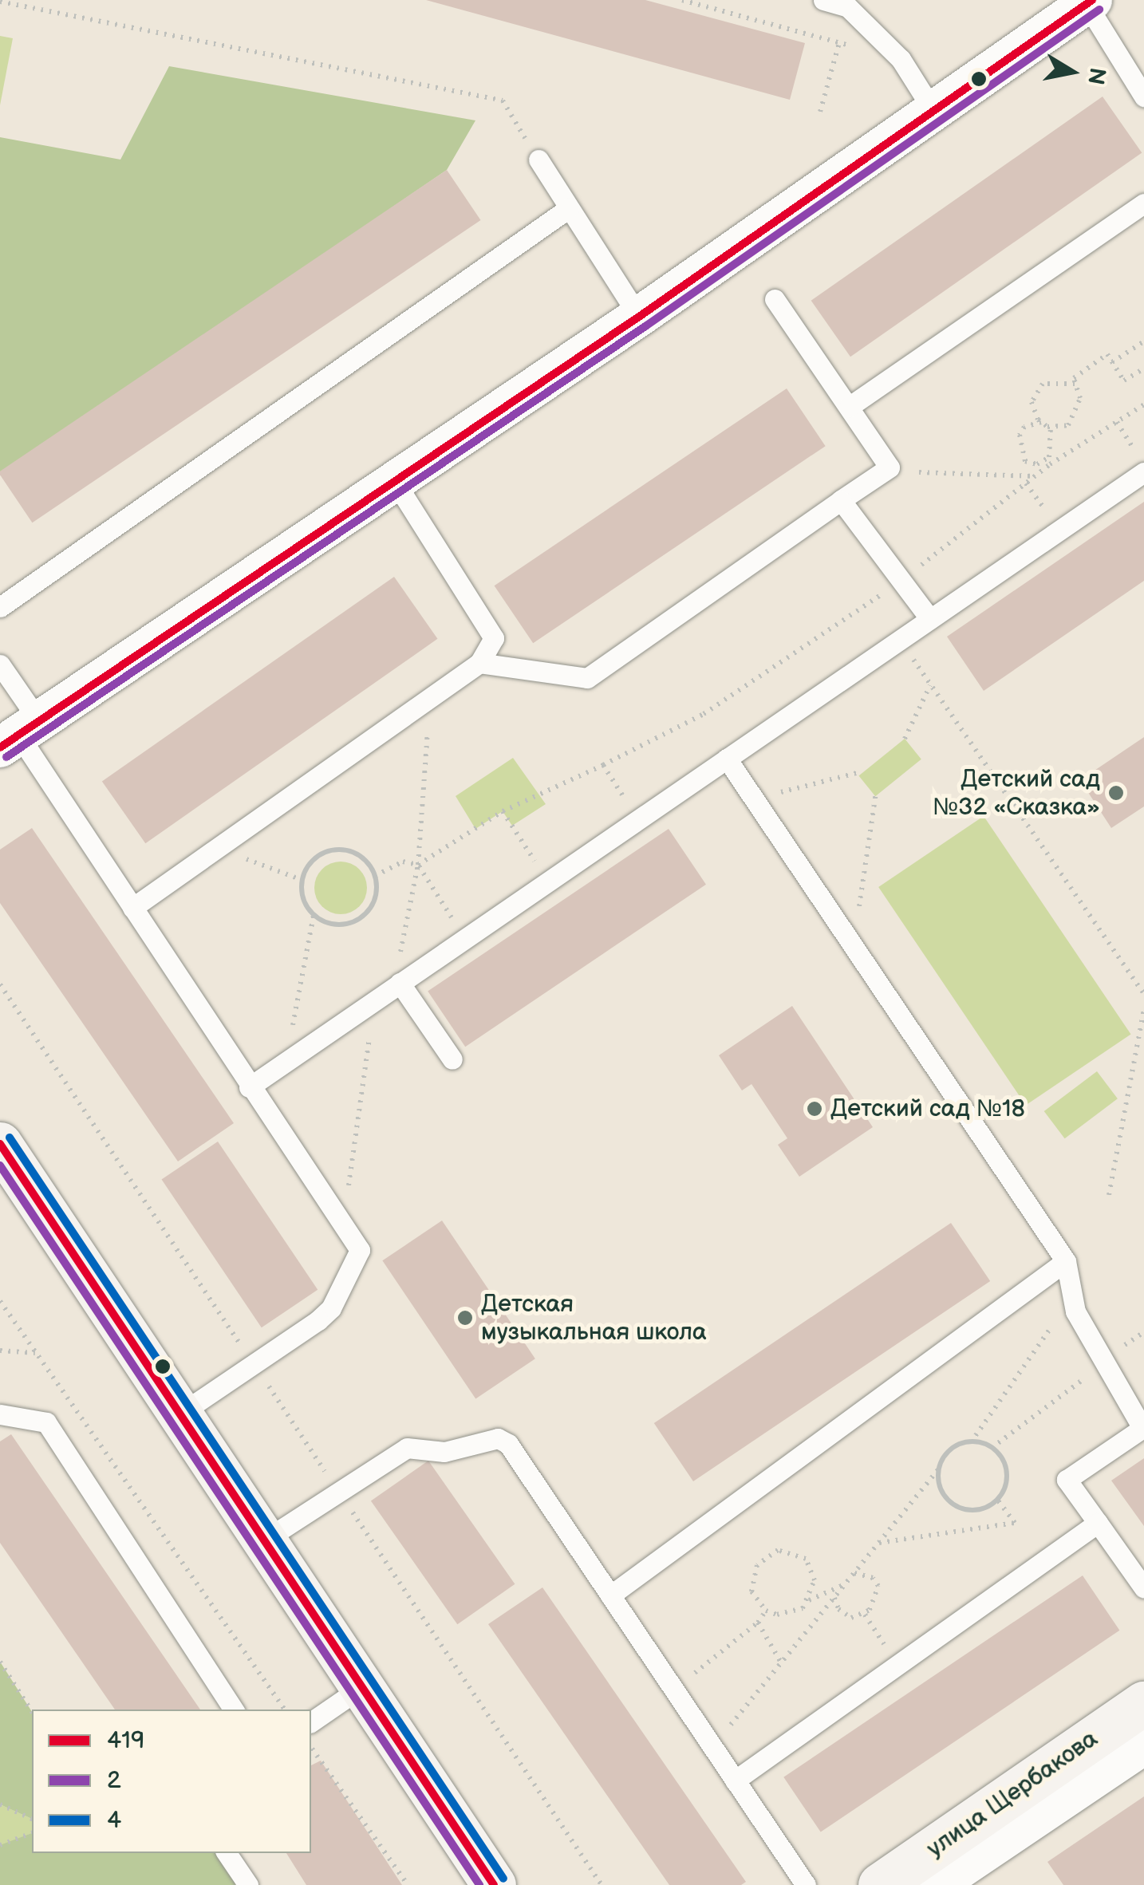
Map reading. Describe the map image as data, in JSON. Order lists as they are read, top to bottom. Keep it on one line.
{"streets":{"main road":["улица Щербакова"]},"places":["Детский сад №32 «Сказка»","Детский сад №18","Детская музыкальная школа"],"lines":["transit line 419","transit line 2","transit line 4"],"legend":["419","2","4"],"north":"right"}
